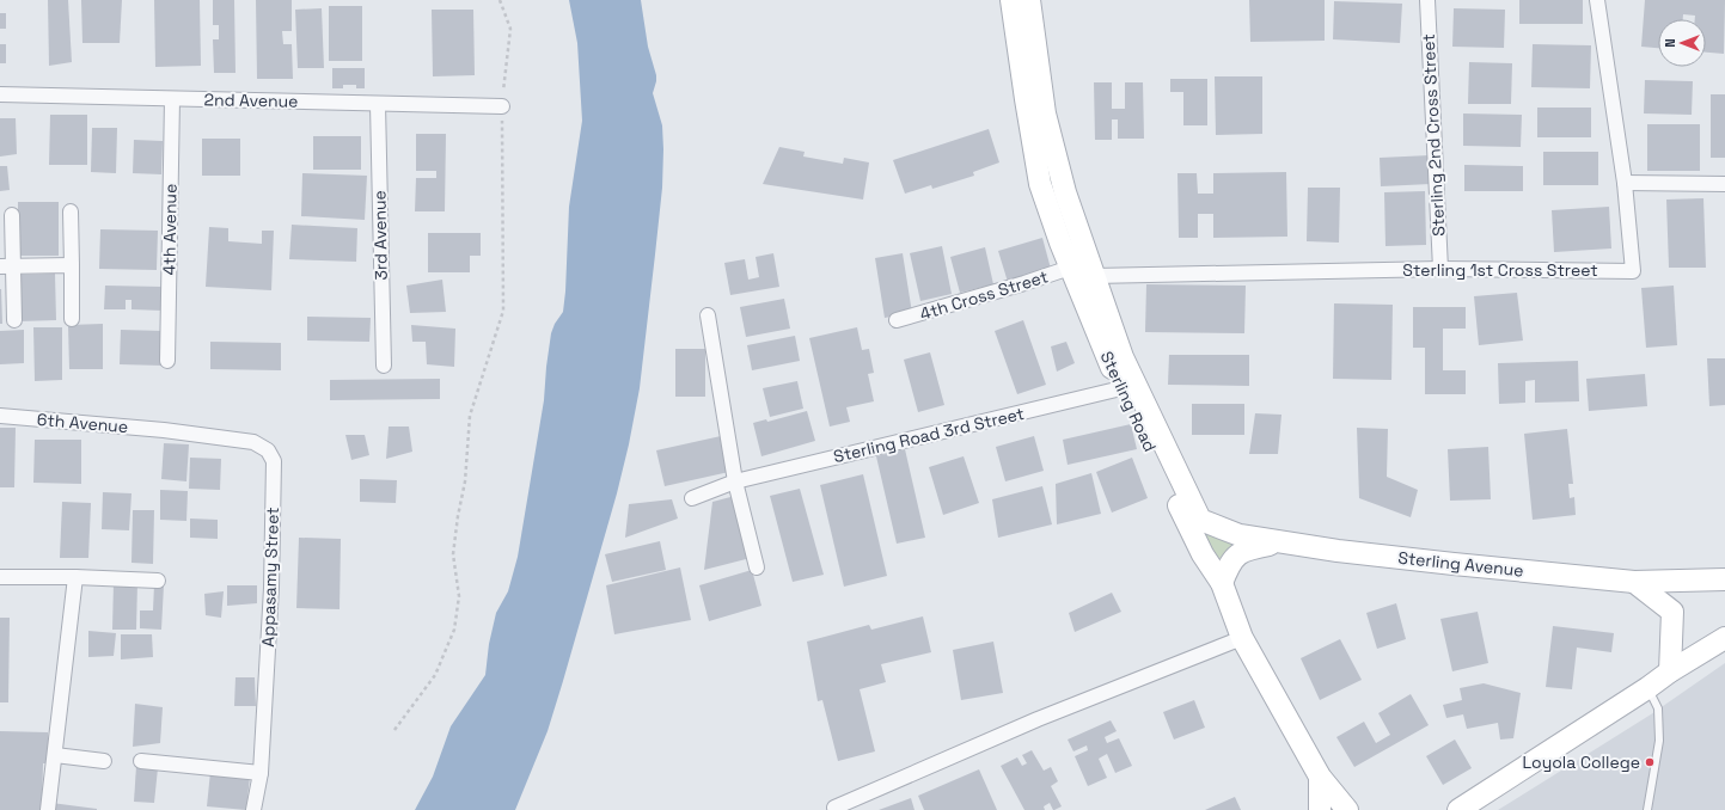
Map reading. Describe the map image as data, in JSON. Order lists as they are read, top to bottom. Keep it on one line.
{"streets":{"main road":["Sterling Road","Sterling Avenue"],"street":["2nd Avenue","Sterling 2nd Cross Street","4th Avenue","3rd Avenue","Sterling 1st Cross Street","4th Cross Street","6th Avenue","Sterling Road 3rd Street","Appasamy Street"]},"crossings":[["2nd Avenue","4th Avenue"],["2nd Avenue","3rd Avenue"],["Sterling 2nd Cross Street","Sterling 1st Cross Street"],["Sterling 1st Cross Street","Sterling Road"],["4th Cross Street","Sterling Road"],["Sterling Road","Sterling Road 3rd Street"],["Sterling Road","Sterling Avenue"],["6th Avenue","Appasamy Street"]],"places":["Loyola College"],"north":"left"}
